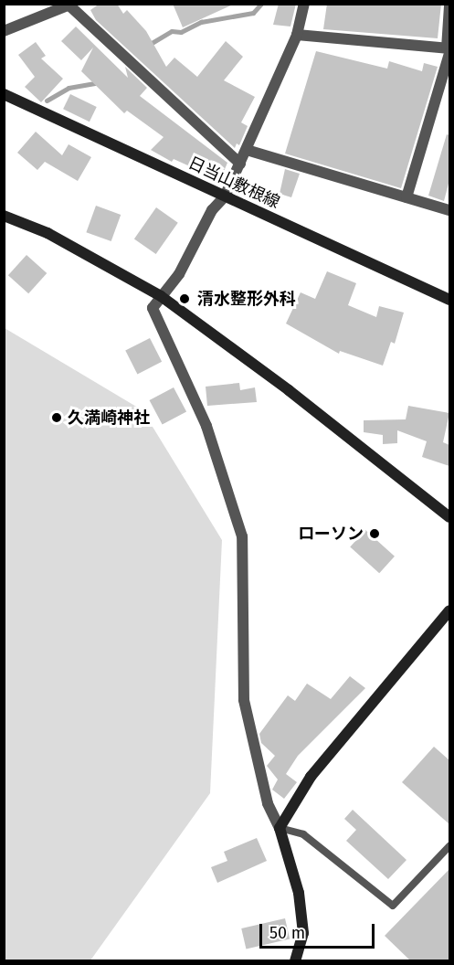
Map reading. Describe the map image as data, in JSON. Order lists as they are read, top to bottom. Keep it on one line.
{"streets":{"street":["日当山敷根線"]},"places":["清水整形外科","久満崎神社","ローソン"],"scale_bar":"50 m"}
